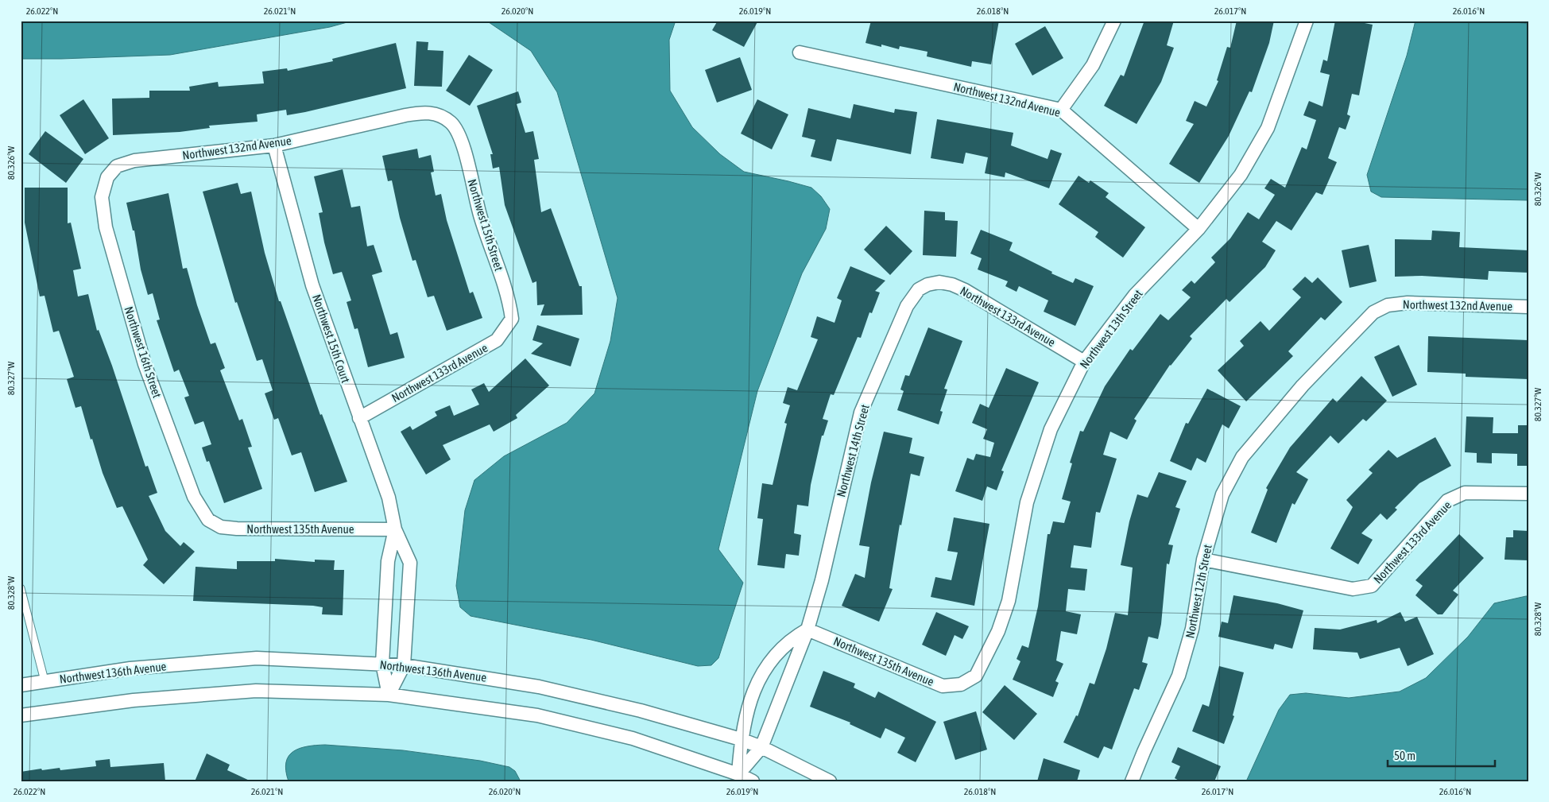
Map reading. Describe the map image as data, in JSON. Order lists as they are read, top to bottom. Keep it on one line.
{"streets":{"street":["Northwest 132nd Avenue","Northwest 15th Street","Northwest 133rd Avenue","Northwest 13th Street","Northwest 15th Court","Northwest 16th Street","Northwest 14th Street","Northwest 135th Avenue","Northwest 12th Street","Northwest 136th Avenue"]},"crossings":[["Northwest 132nd Avenue","Northwest 15th Street"],["Northwest 132nd Avenue","Northwest 13th Street"],["Northwest 132nd Avenue","Northwest 15th Court"],["Northwest 132nd Avenue","Northwest 16th Street"],["Northwest 132nd Avenue","Northwest 12th Street"],["Northwest 15th Street","Northwest 133rd Avenue"],["Northwest 133rd Avenue","Northwest 13th Street"],["Northwest 133rd Avenue","Northwest 15th Court"],["Northwest 133rd Avenue","Northwest 14th Street"],["Northwest 133rd Avenue","Northwest 12th Street"],["Northwest 13th Street","Northwest 135th Avenue"],["Northwest 15th Court","Northwest 135th Avenue"],["Northwest 15th Court","Northwest 136th Avenue"],["Northwest 16th Street","Northwest 135th Avenue"],["Northwest 14th Street","Northwest 135th Avenue"],["Northwest 14th Street","Northwest 136th Avenue"]],"scale_bar":"50 m","coordinates":["26.022°N","26.021°N","26.020°N","26.019°N","26.018°N","26.017°N","26.016°N","80.326°W","80.327°W","80.328°W"]}
